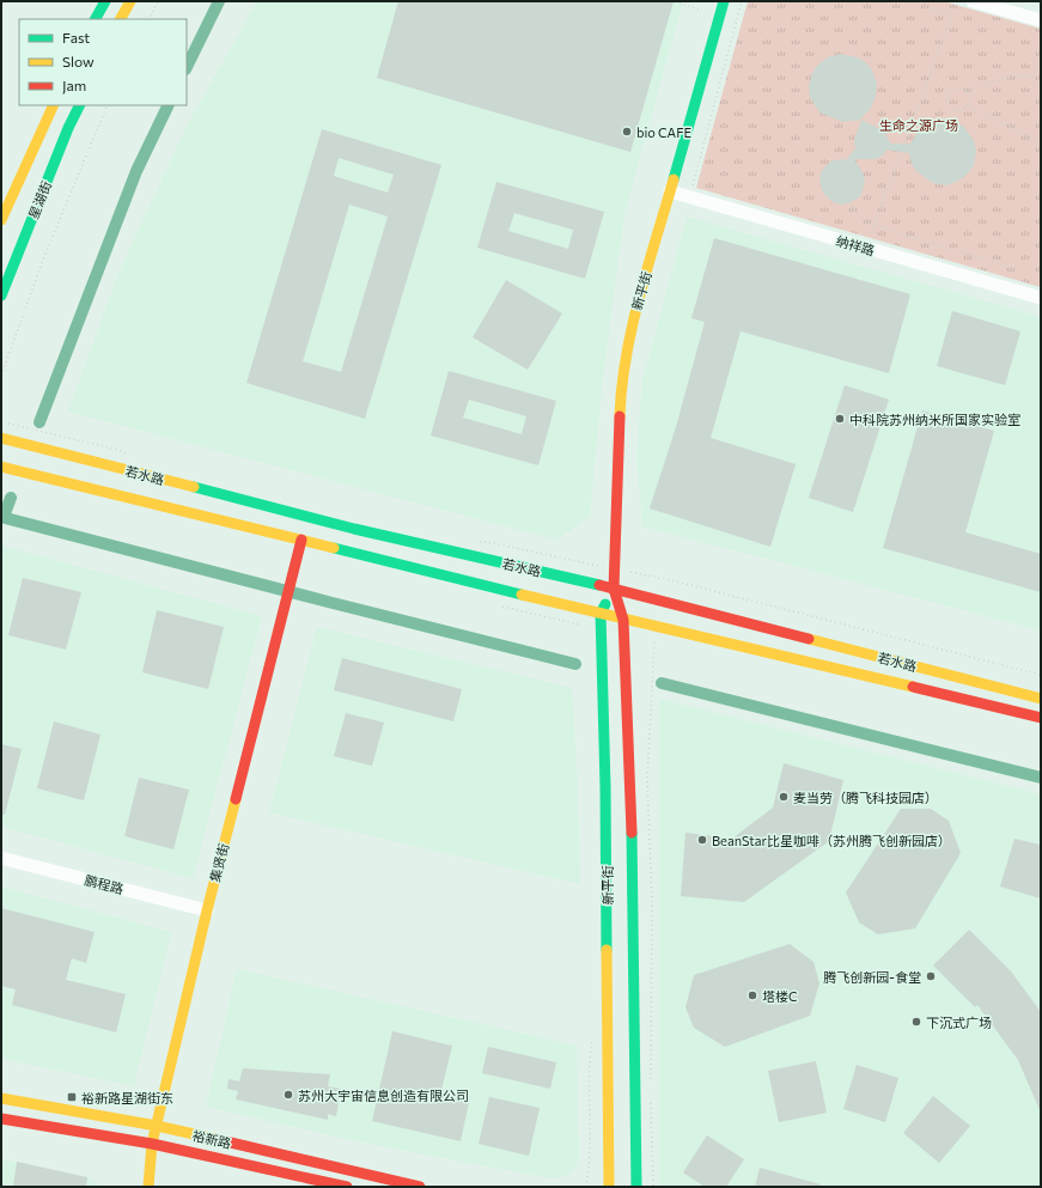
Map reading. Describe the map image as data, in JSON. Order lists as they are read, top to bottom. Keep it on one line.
{"streets":{"main road":["星湖街","新平街","若水路","集贤街","裕新路"],"street":["纳祥路","鹏程路"]},"crossings":[["纳祥路","新平街"],["新平街","若水路"],["若水路","集贤街"],["集贤街","鹏程路"],["集贤街","裕新路"]],"parks":["生命之源广场"],"places":{"other":["bio CAFE","中科院苏州纳米所国家实验室","麦当劳（腾飞科技园店）","BeanStar比星咖啡（苏州腾飞创新园店）","腾飞创新园-食堂","塔楼C","下沉式广场","苏州大宇宙信息创造有限公司"],"transit":["裕新路星湖街东"]},"legend":["Fast","Slow","Jam"]}
